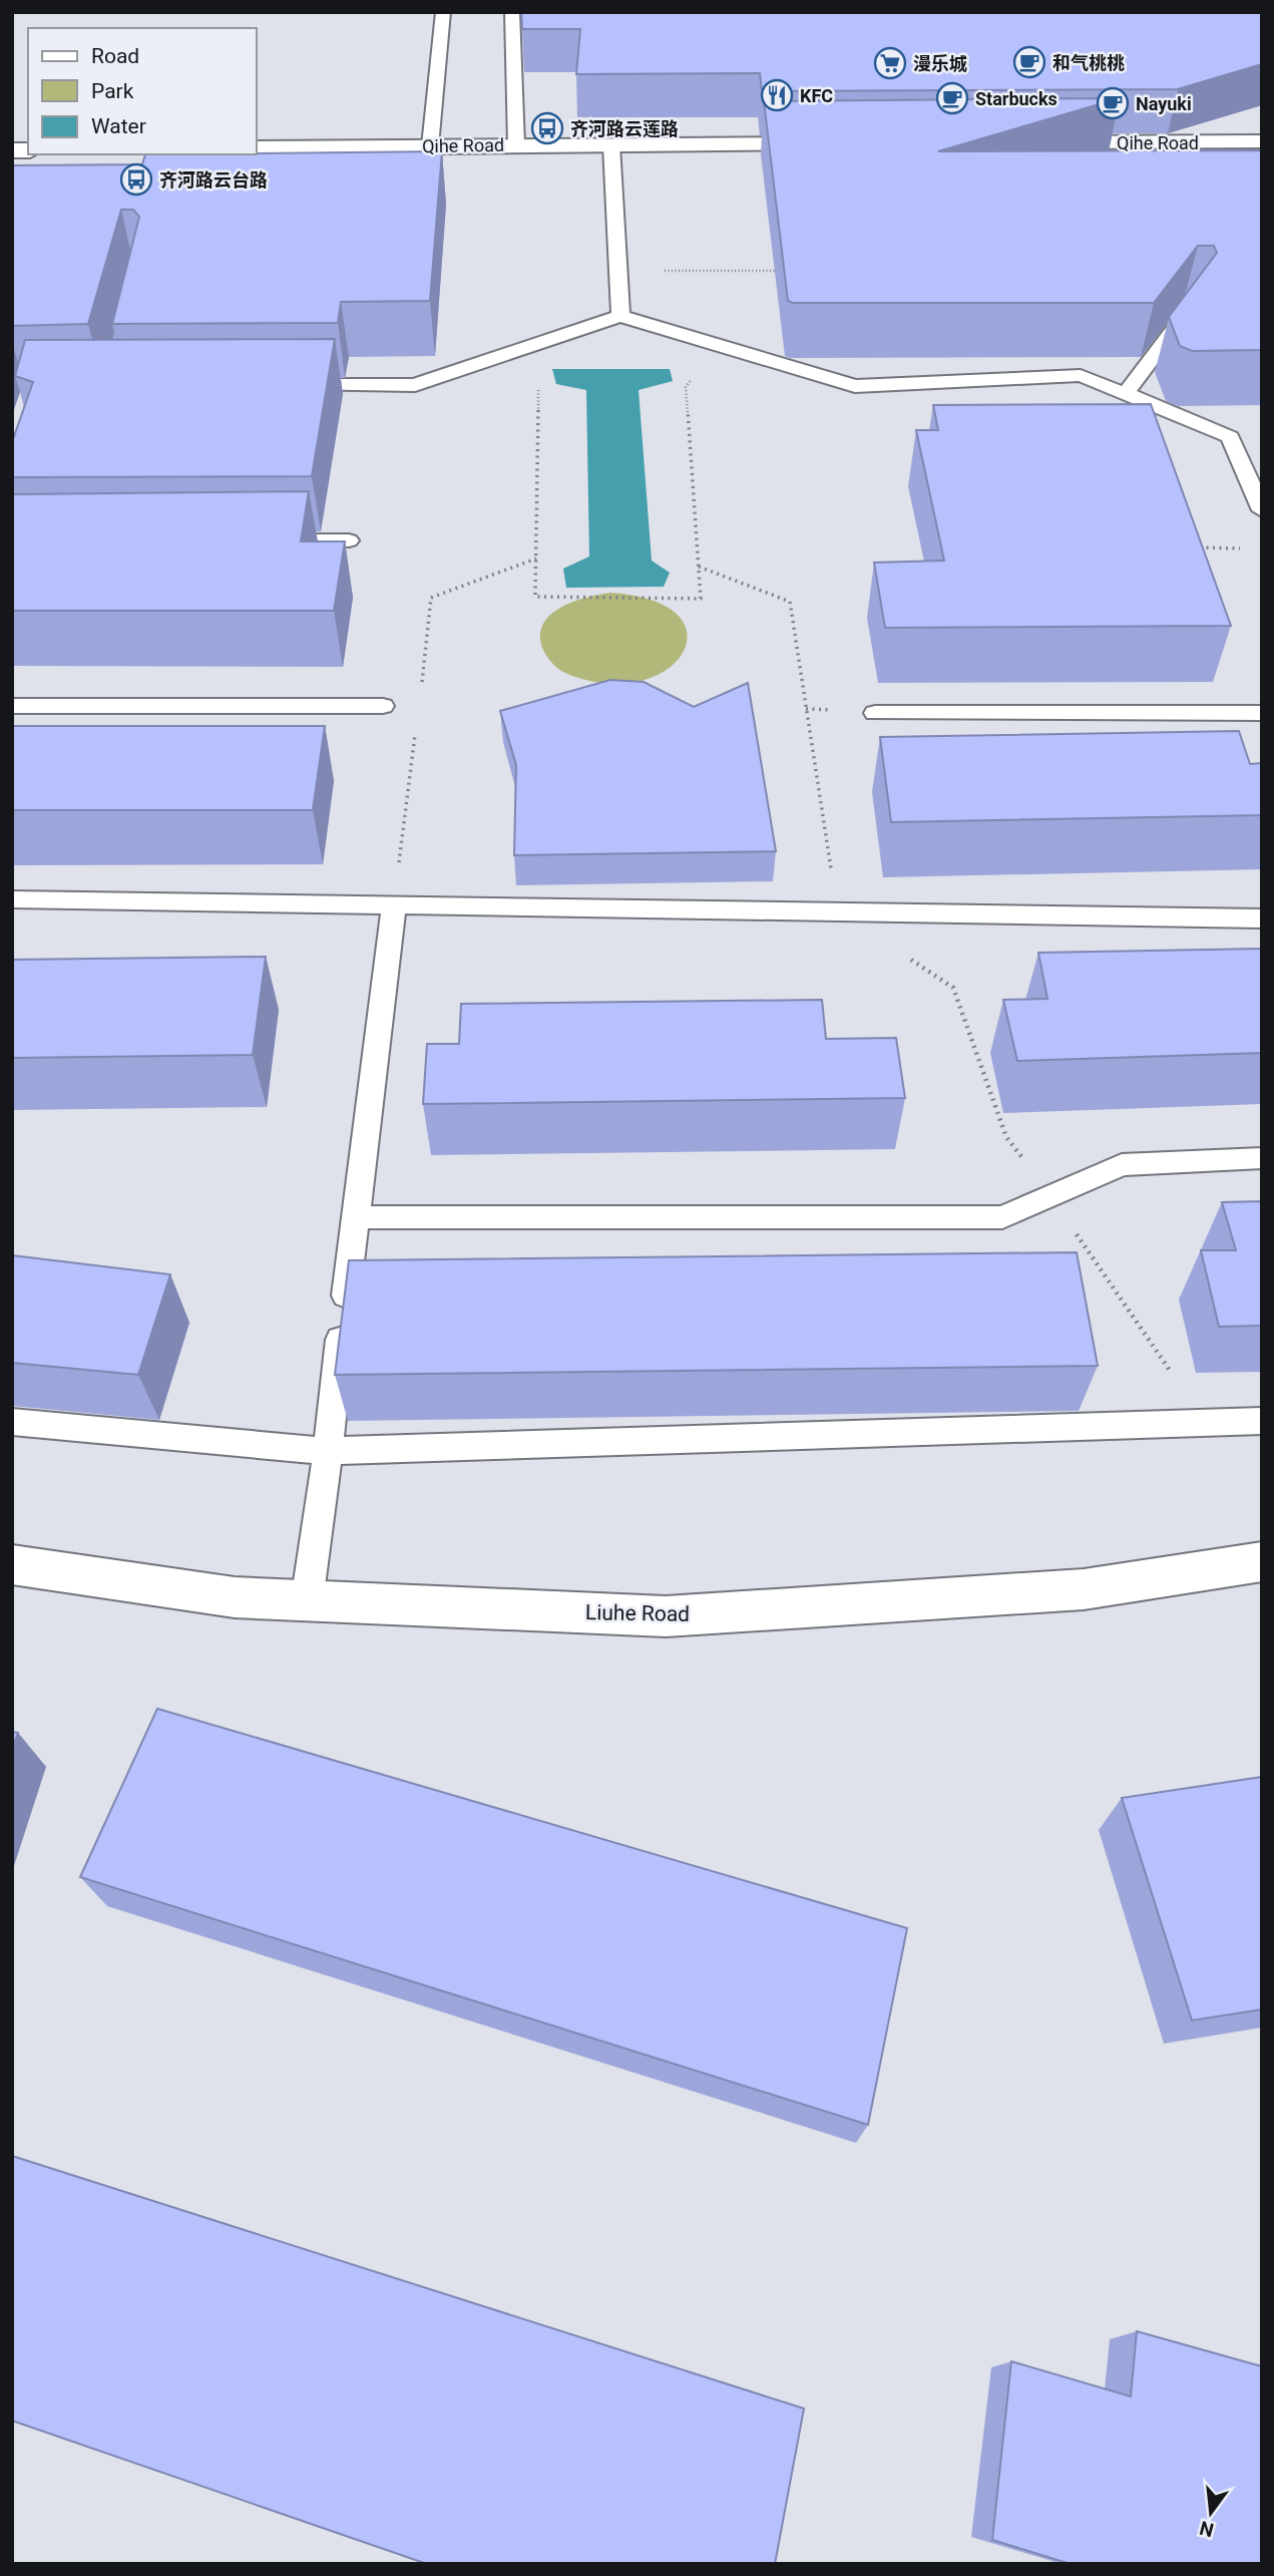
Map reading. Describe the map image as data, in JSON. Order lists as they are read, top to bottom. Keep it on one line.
{"streets":{"street":["Qihe Road","Liuhe Road"]},"places":{"cafe":["和气桃桃","Starbucks","Nayuki"],"supermarket":["漫乐城"],"restaurant":["KFC"],"bus stop":["齐河路云莲路","齐河路云台路"]},"legend":["Road","Park","Water"],"north":"bottom"}
